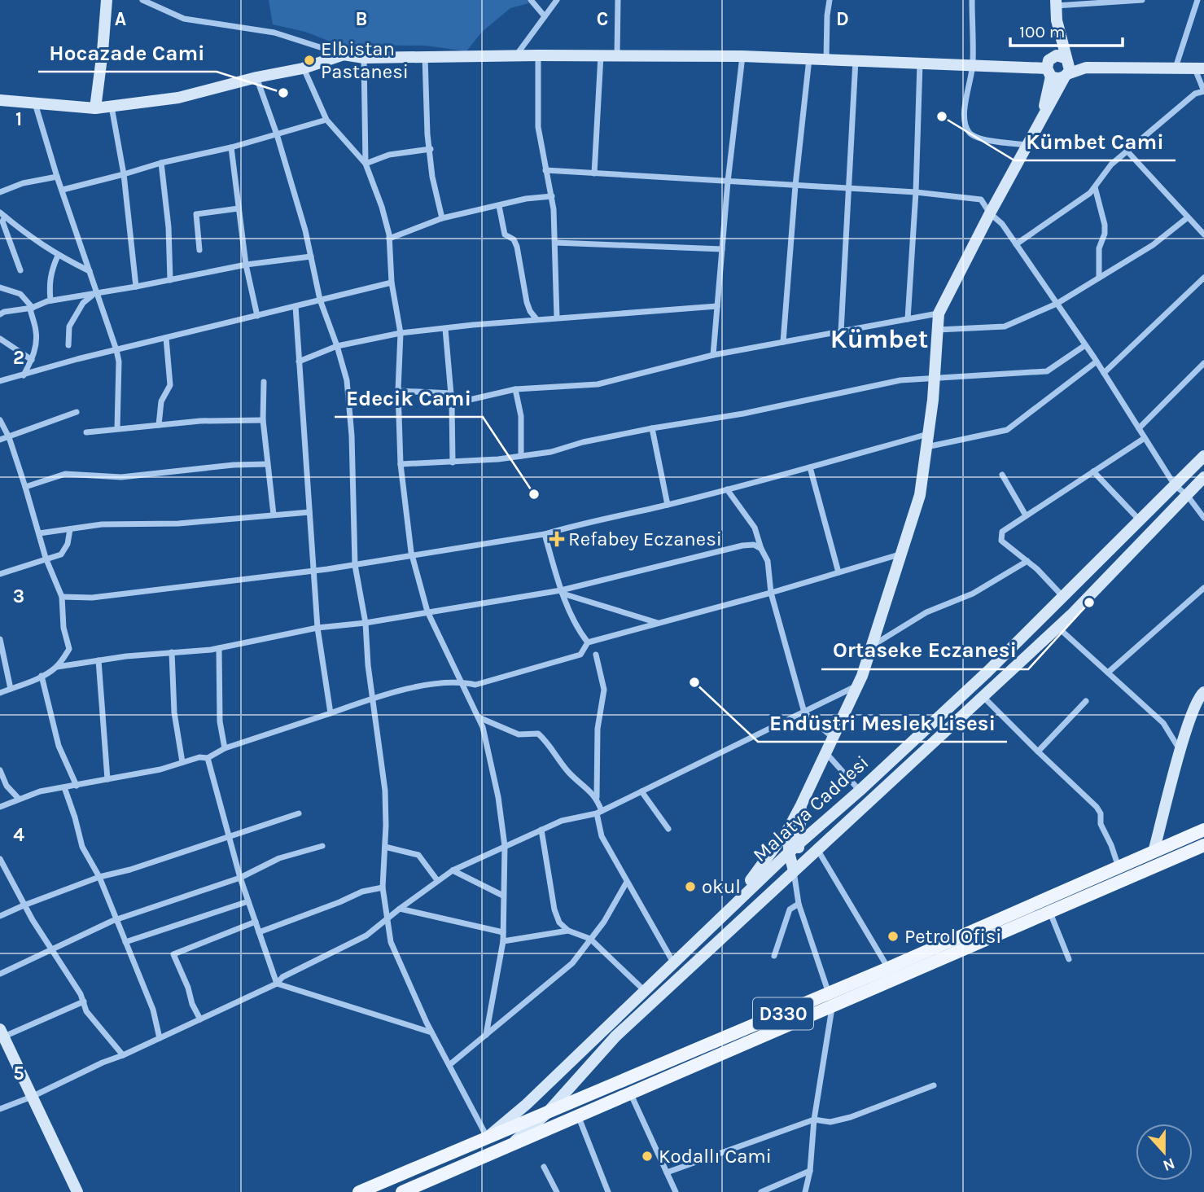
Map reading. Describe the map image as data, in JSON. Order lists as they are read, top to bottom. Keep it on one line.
{"streets":{"main road":["D330"],"street":["Malatya Caddesi"]},"crossings":[["Malatya Caddesi","D330"]],"districts":["Kümbet"],"places":{"other":["Elbistan Pastanesi","Hocazade Cami","Kümbet Cami","Edecik Cami","Ortaseke Eczanesi","Endüstri Meslek Lisesi","okul","Petrol Ofisi","Kodallı Cami"],"health":["Refabey Eczanesi"]},"scale_bar":"100 m","north":"bottom","grid":{"columns":["A","B","C","D"],"rows":["1","2","3","4","5"]}}
